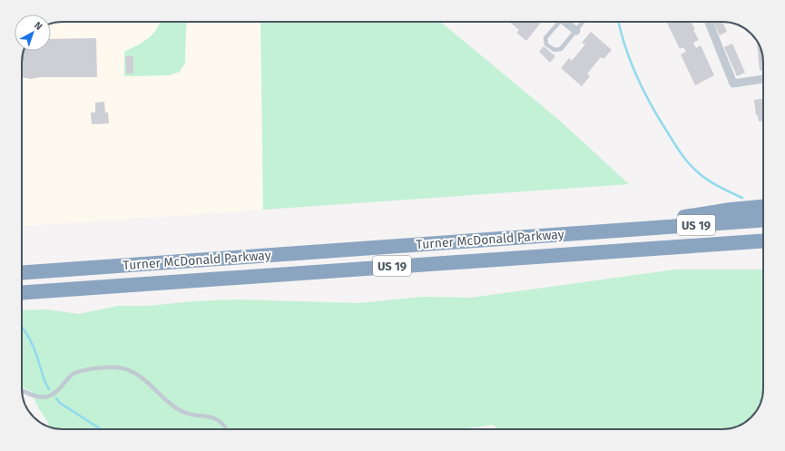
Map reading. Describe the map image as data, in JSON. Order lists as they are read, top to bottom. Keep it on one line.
{"streets":{"highway":["US 19","Turner McDonald Parkway"]},"north":"top right"}
